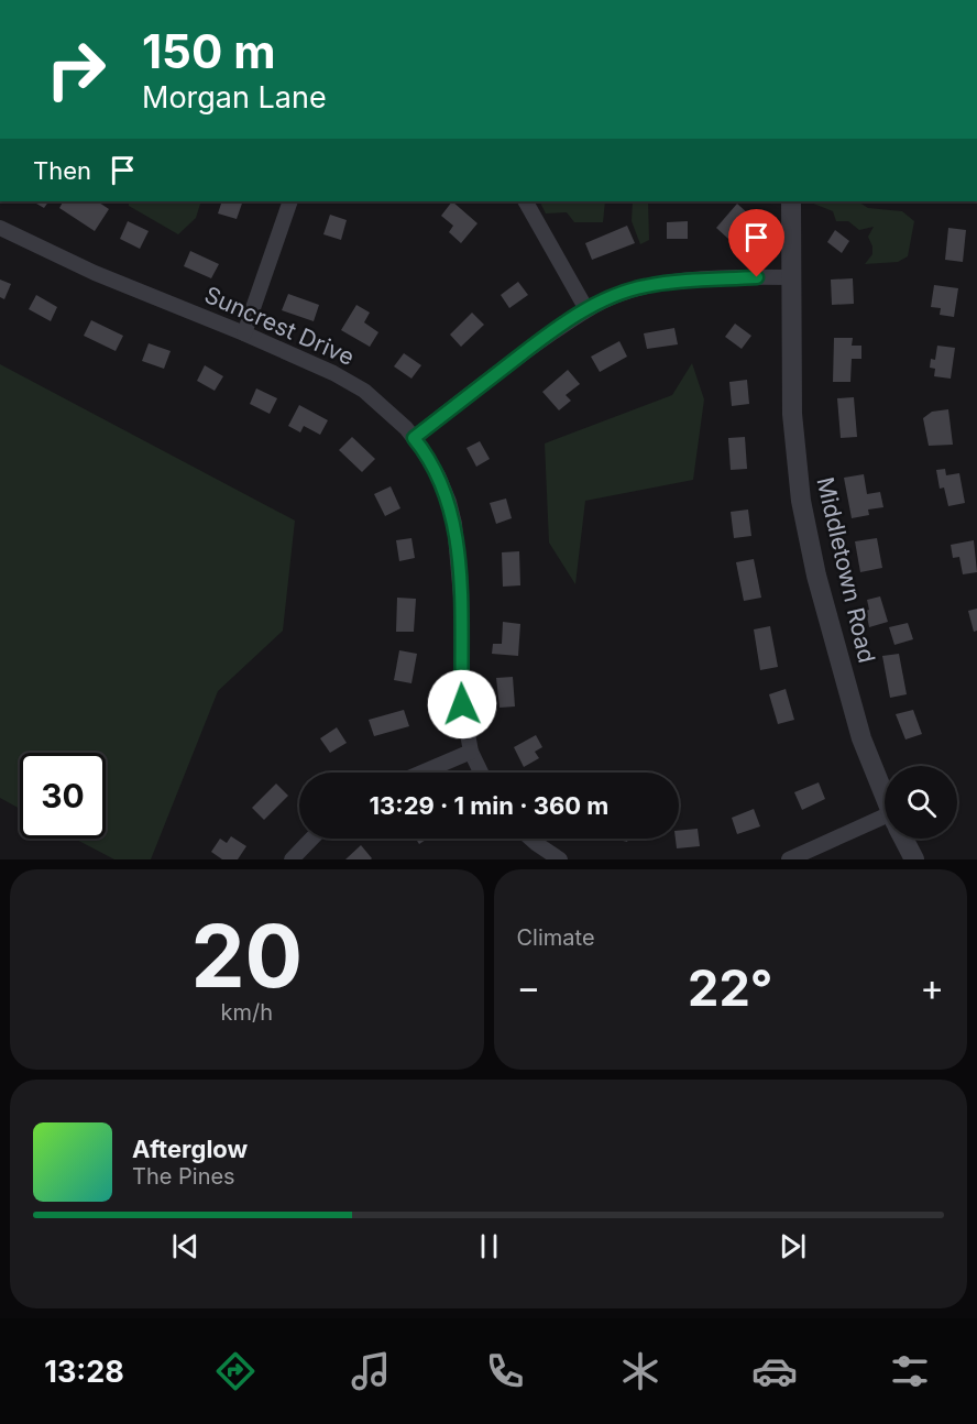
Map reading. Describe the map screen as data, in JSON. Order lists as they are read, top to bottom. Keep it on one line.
{"streets":{"street":["Suncrest Drive","Middletown Road"]},"page":{"turn":["150 m","Morgan Lane"],"then":"Then","limit":"30","trip":"13:29 · 1 min · 360 m","tile":[["20","km/h"],"Climate"],"heat":["−","22°","+"],"song":["Afterglow","The Pines"],"tabs":"13:28"}}
